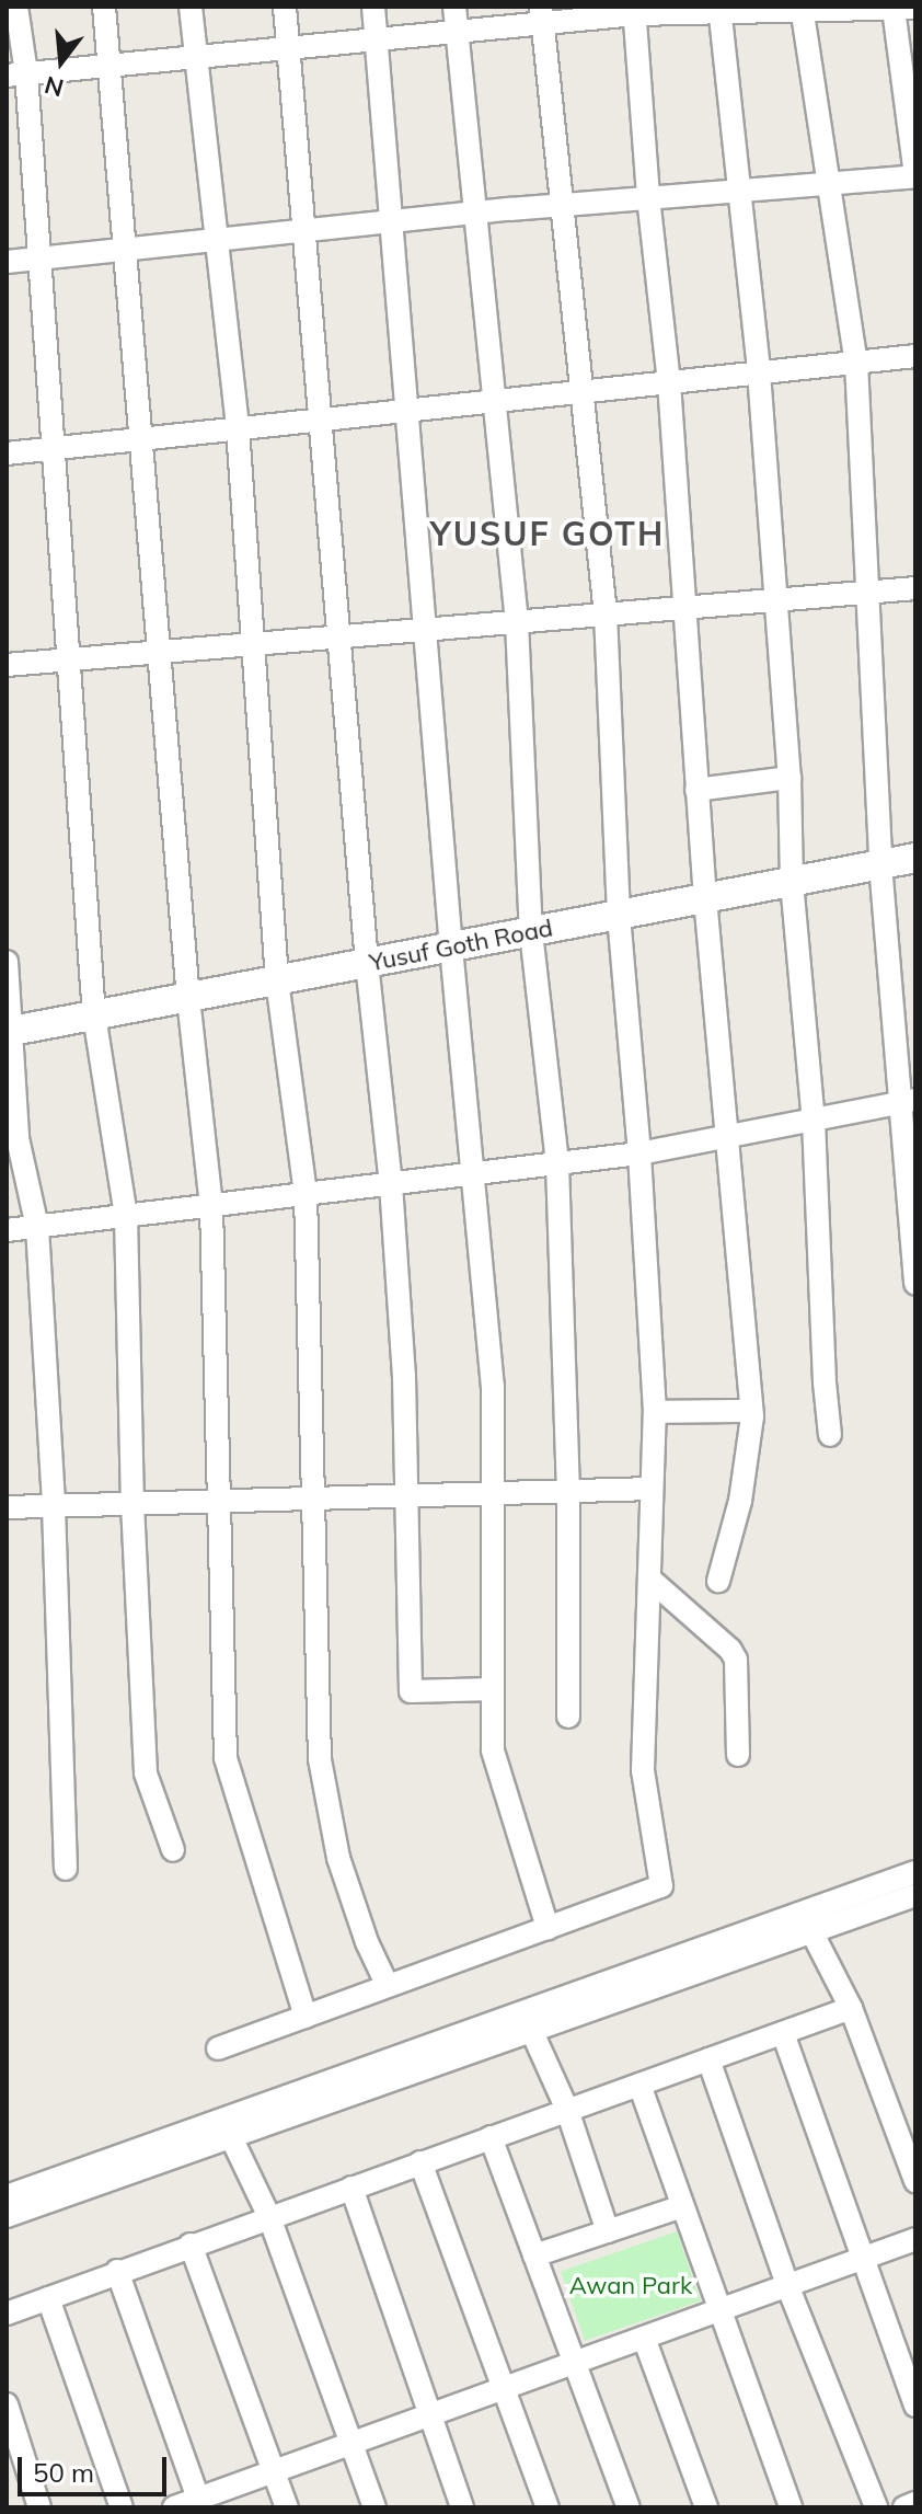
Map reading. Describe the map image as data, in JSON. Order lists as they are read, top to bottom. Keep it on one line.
{"streets":{"street":["Yusuf Goth Road"]},"districts":["YUSUF GOTH"],"parks":["Awan Park"],"scale_bar":"50 m","north":"bottom"}
